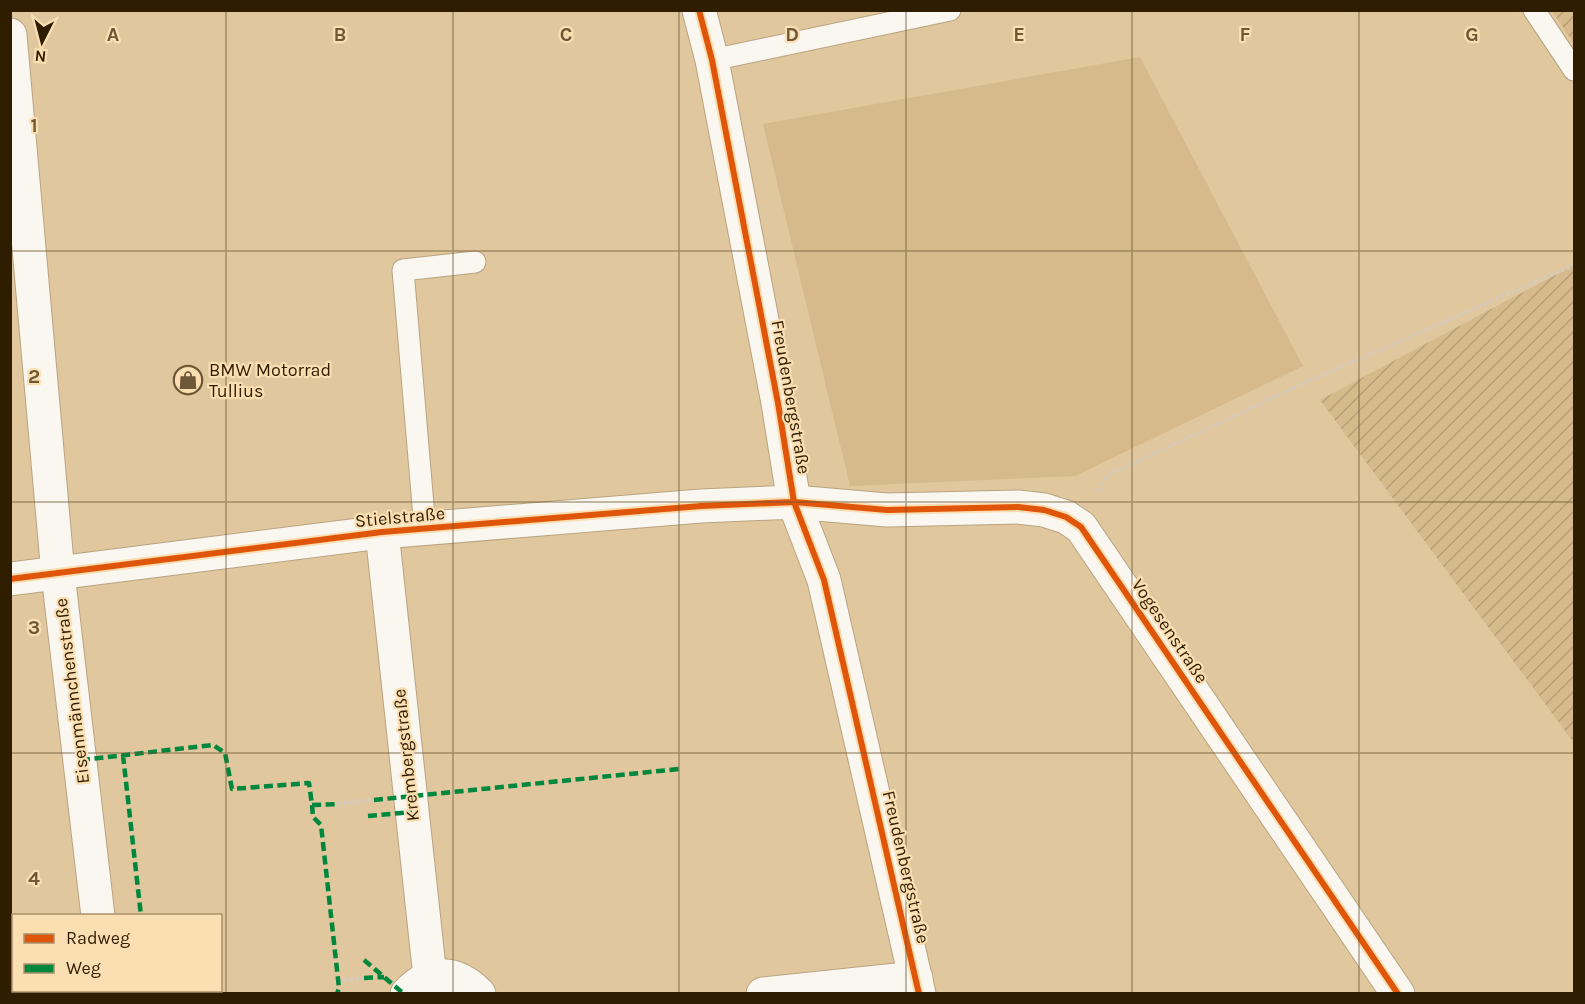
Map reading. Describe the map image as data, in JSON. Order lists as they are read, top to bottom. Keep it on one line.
{"streets":{"street":["Freudenbergstraße","Stielstraße","Vogesenstraße","Eisenmännchenstraße","Krembergstraße"]},"crossings":[["Freudenbergstraße","Stielstraße"],["Freudenbergstraße","Vogesenstraße"],["Stielstraße","Vogesenstraße"],["Stielstraße","Eisenmännchenstraße"],["Stielstraße","Krembergstraße"]],"places":{"shop":["BMW Motorrad Tullius"]},"legend":["Radweg","Weg"],"north":"bottom","grid":{"columns":["A","B","C","D","E","F","G"],"rows":["1","2","3","4"]}}
